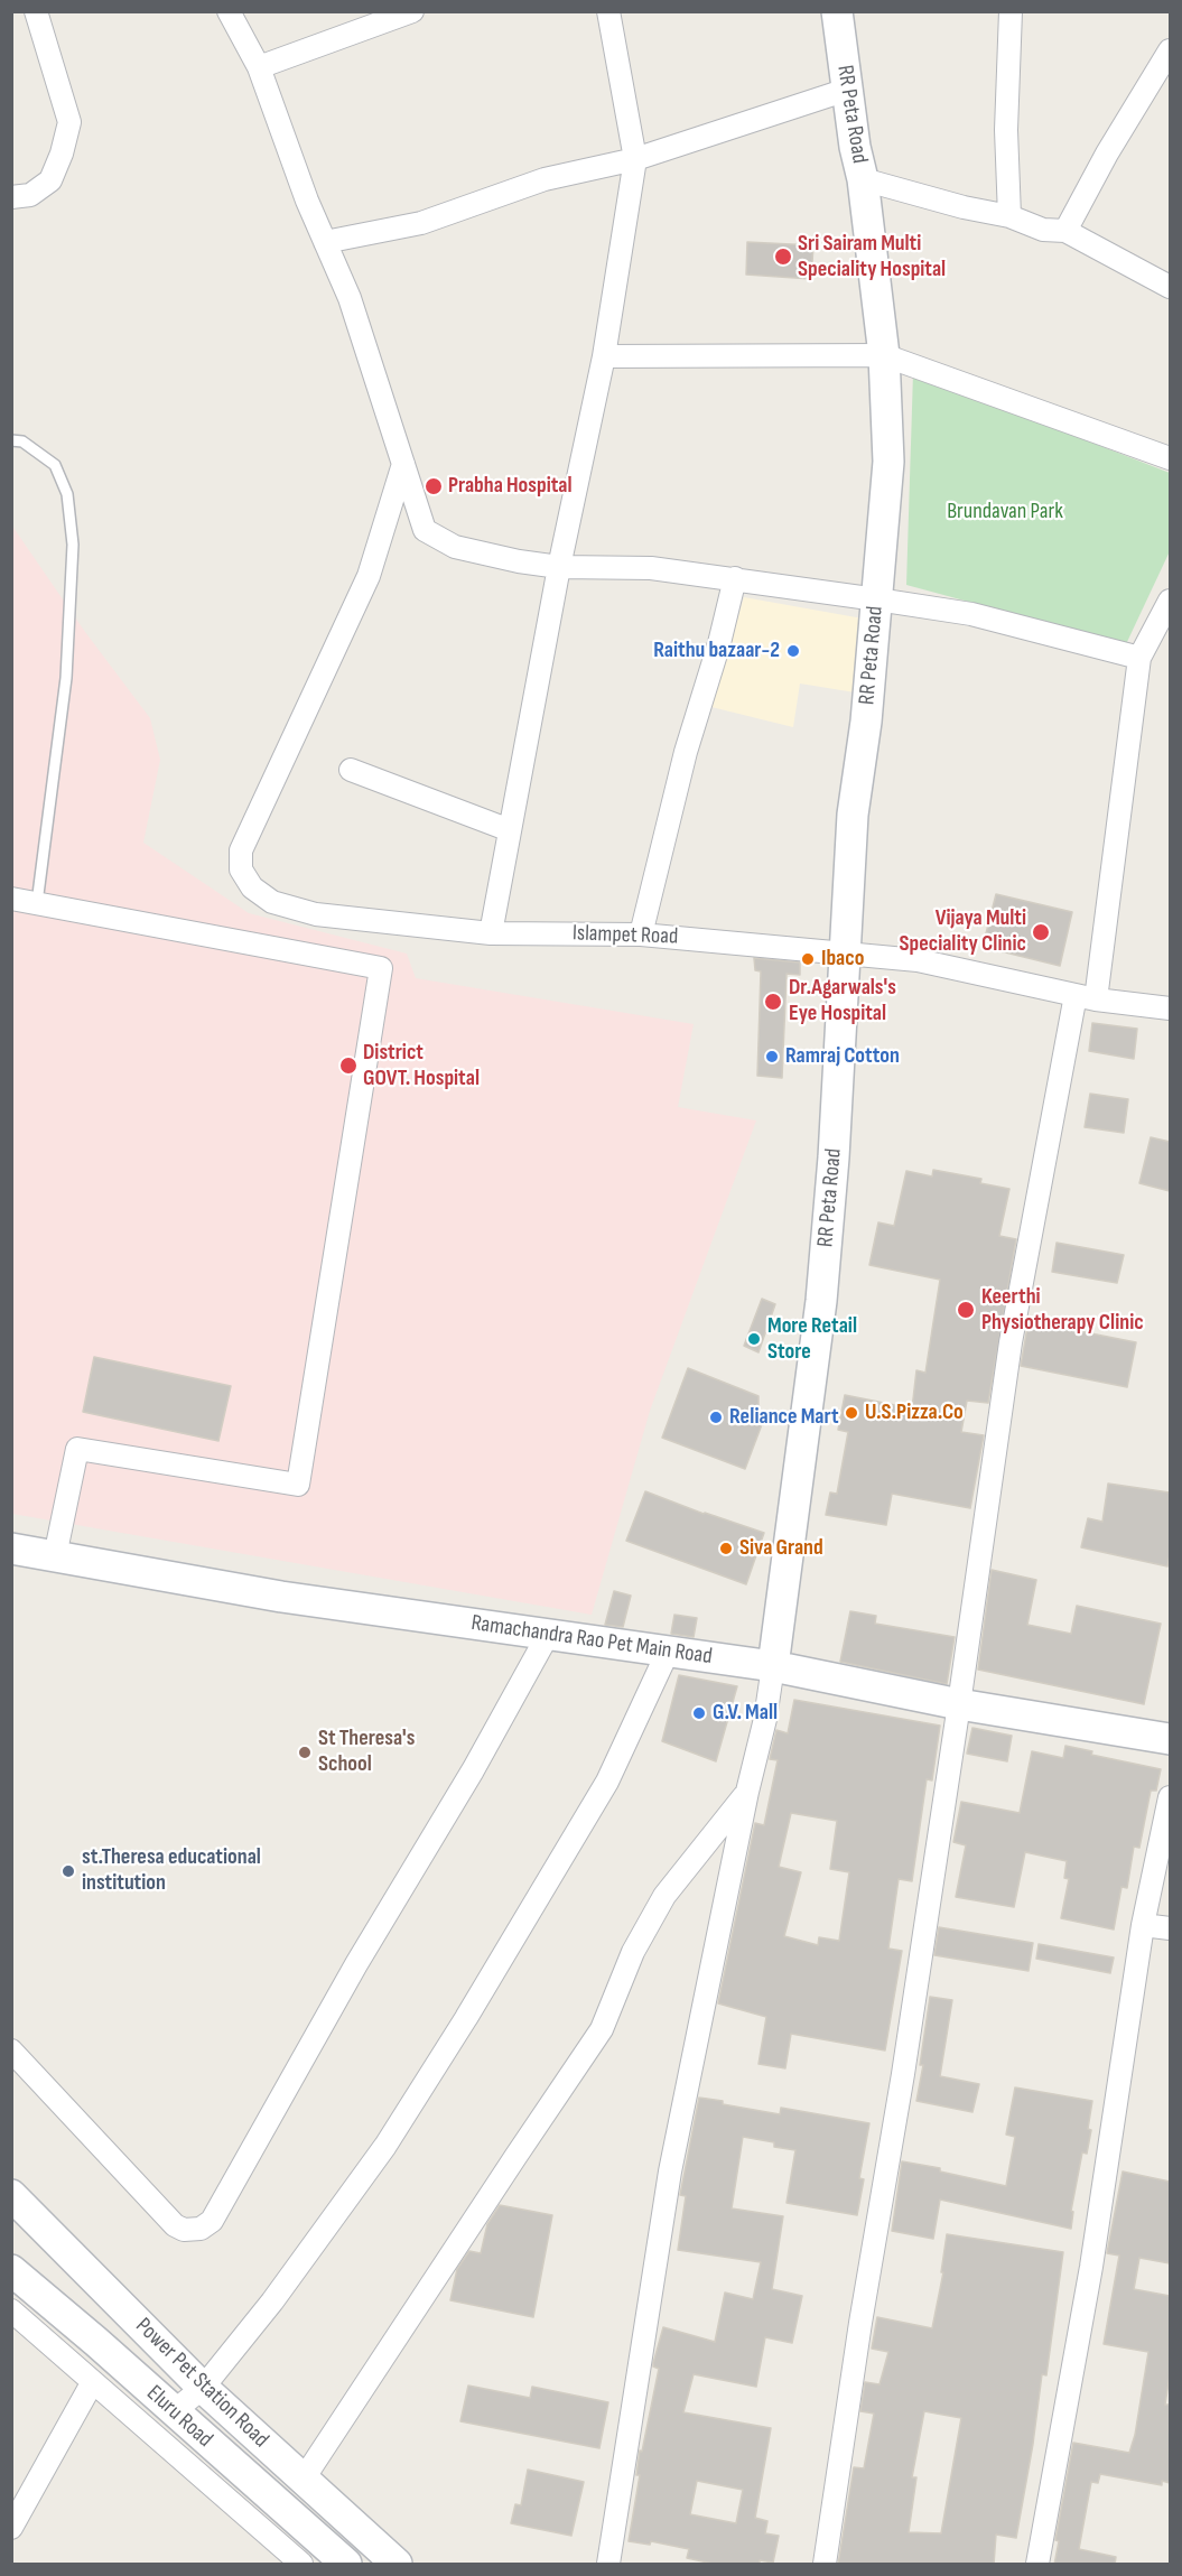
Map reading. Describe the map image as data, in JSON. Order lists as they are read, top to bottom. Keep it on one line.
{"streets":{"street":["RR Peta Road","Islampet Road","Ramachandra Rao Pet Main Road","Power Pet Station Road","Eluru Road"]},"crossings":[["RR Peta Road","Islampet Road"],["RR Peta Road","Ramachandra Rao Pet Main Road"]],"parks":["Brundavan Park"],"places":["Sri Sairam Multi Speciality Hospital","Prabha Hospital","Raithu bazaar-2","Vijaya Multi Speciality Clinic","Ibaco","Dr.Agarwals's Eye Hospital","Ramraj Cotton","District GOVT. Hospital","Keerthi Physiotherapy Clinic","More Retail Store","U.S.Pizza.Co","Reliance Mart","Siva Grand","G.V. Mall","St Theresa's School","st.Theresa educational institution"]}
